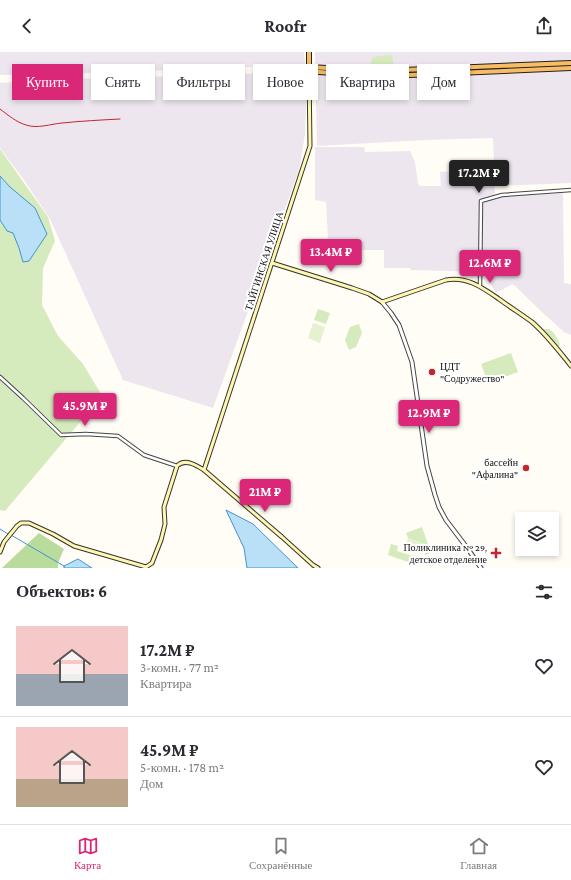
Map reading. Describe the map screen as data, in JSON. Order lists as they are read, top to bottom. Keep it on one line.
{"streets":{"highway":["ТАЙГИНСКАЯ УЛИЦА"]},"places":{"other":["ЦДТ \"Содружество\"","бассейн \"Афалина\""],"health":["Поликлиника № 29, детское отделение"]},"page":{"header":"Roofr","chip":["Купить","Снять","Фильтры","Новое","Квартира","Дом"],"price":["17.2M ₽","13.4M ₽","12.6M ₽","45.9M ₽","12.9M ₽","21M ₽"],"heading":"Объектов: 6","list":[{"name":"17.2M ₽","note":"3-комн. · 77 m² · Квартира"},{"name":"45.9M ₽","note":"5-комн. · 178 m² · Дом"}],"tabs":["Карта","Сохранённые","Главная"]}}
